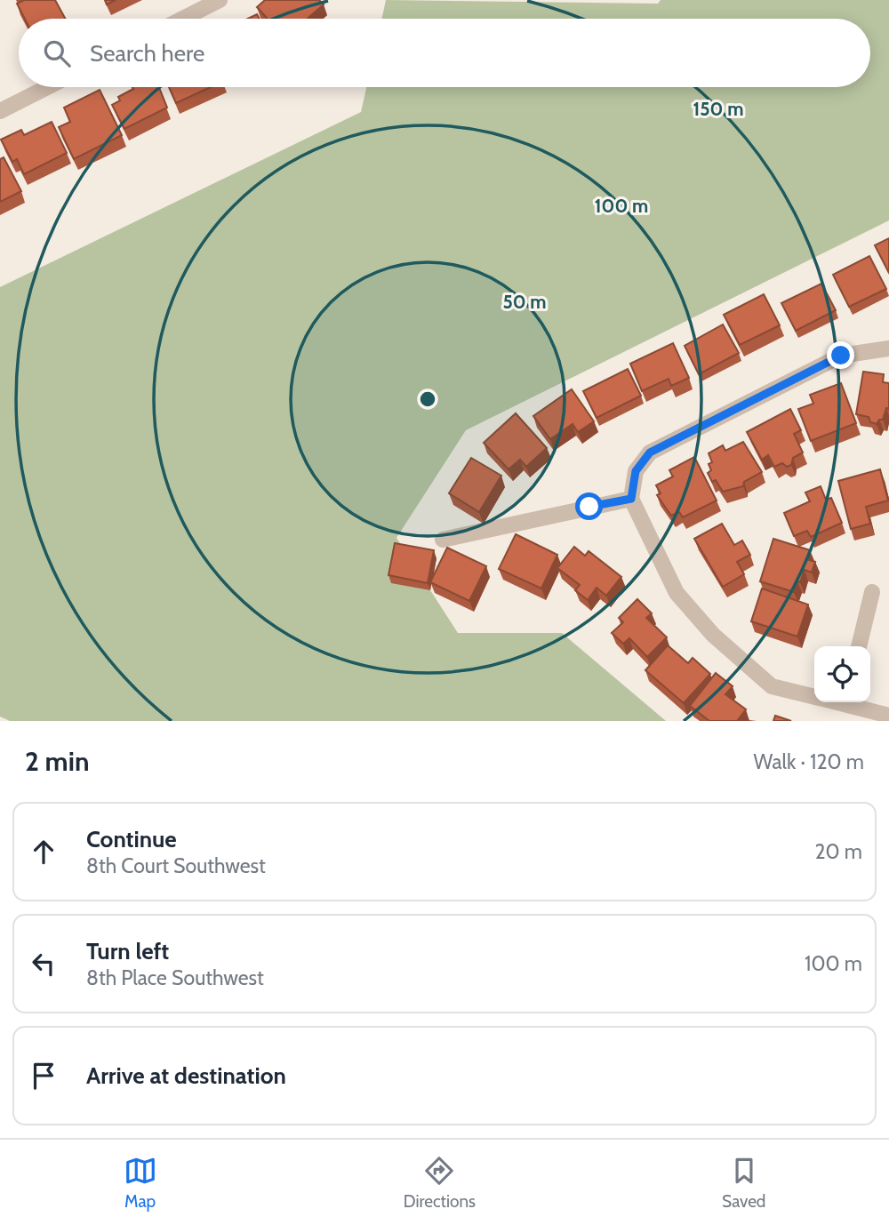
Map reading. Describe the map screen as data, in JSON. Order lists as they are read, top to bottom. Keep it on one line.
{"page":{"search":"Search here","heading":["2 min","Walk · 120 m"],"list":[["Continue","8th Court Southwest","20 m"],["Turn left","8th Place Southwest","100 m"],"Arrive at destination"],"nav":["Map","Directions","Saved"]},"rings":["150 m","100 m","50 m"]}
